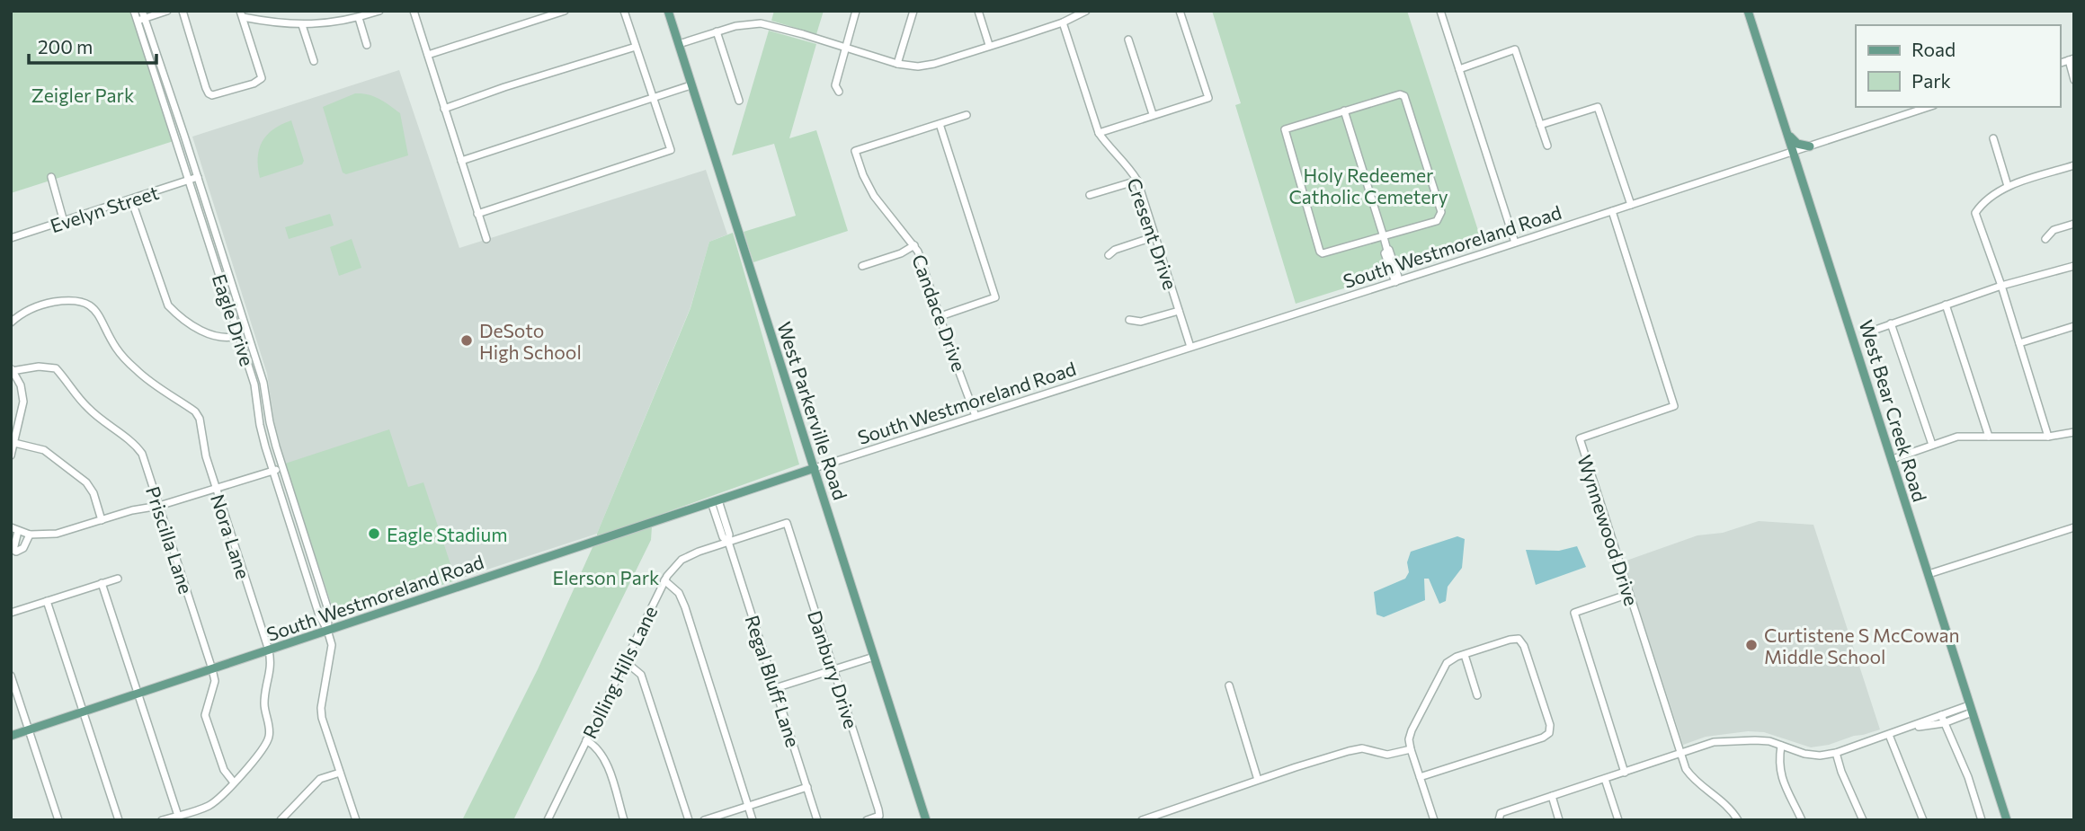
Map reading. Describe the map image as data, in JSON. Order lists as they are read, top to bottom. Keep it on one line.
{"streets":{"main road":["South Westmoreland Road","West Parkerville Road","West Bear Creek Road"],"street":["Evelyn Street","Cresent Drive","Candace Drive","Eagle Drive","Wynnewood Drive","Nora Lane","Priscilla Lane","Danbury Drive","Rolling Hills Lane","Regal Bluff Lane"]},"crossings":[["Evelyn Street","Eagle Drive"],["Cresent Drive","South Westmoreland Road"],["South Westmoreland Road","Candace Drive"],["South Westmoreland Road","Eagle Drive"],["South Westmoreland Road","West Parkerville Road"],["South Westmoreland Road","West Bear Creek Road"],["South Westmoreland Road","Wynnewood Drive"],["South Westmoreland Road","Nora Lane"],["South Westmoreland Road","Priscilla Lane"],["South Westmoreland Road","Regal Bluff Lane"],["Nora Lane","Priscilla Lane"],["Danbury Drive","Rolling Hills Lane"],["Rolling Hills Lane","Regal Bluff Lane"]],"parks":["Zeigler Park","Holy Redeemer Catholic Cemetery","Elerson Park"],"places":["DeSoto High School","Eagle Stadium","Curtistene S McCowan Middle School"],"legend":["Road","Park"],"scale_bar":"200 m"}
